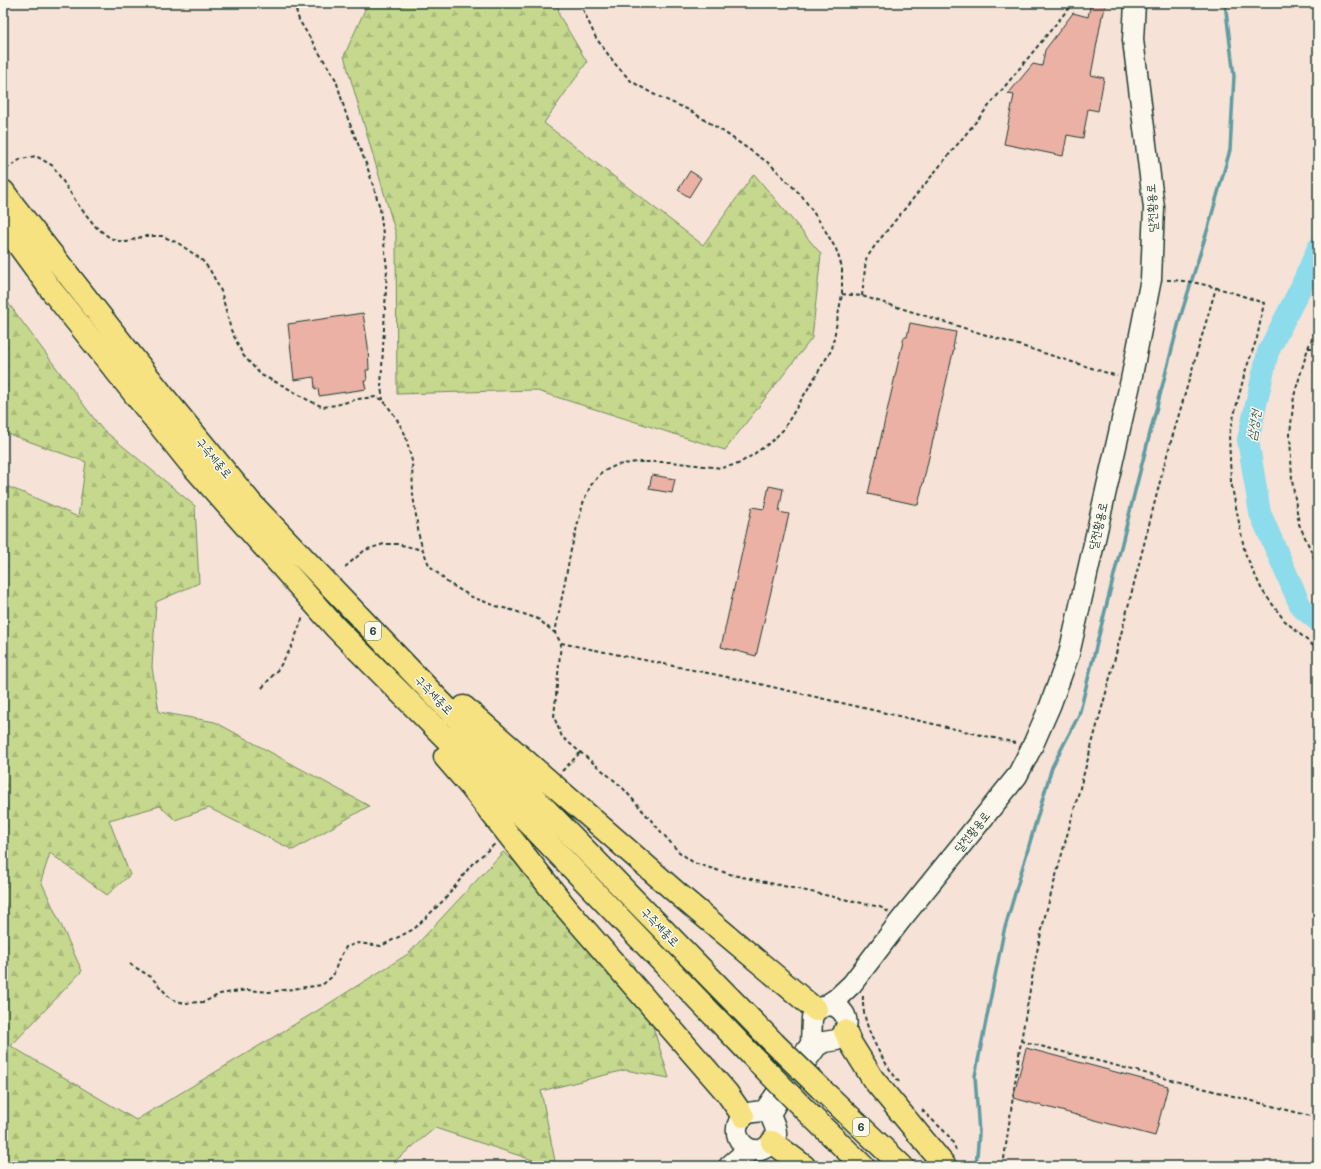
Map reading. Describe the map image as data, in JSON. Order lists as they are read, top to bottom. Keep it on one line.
{"streets":{"highway":["구즉세종로","6"],"main road":["달전황용로"]},"water":["삼성천"]}
